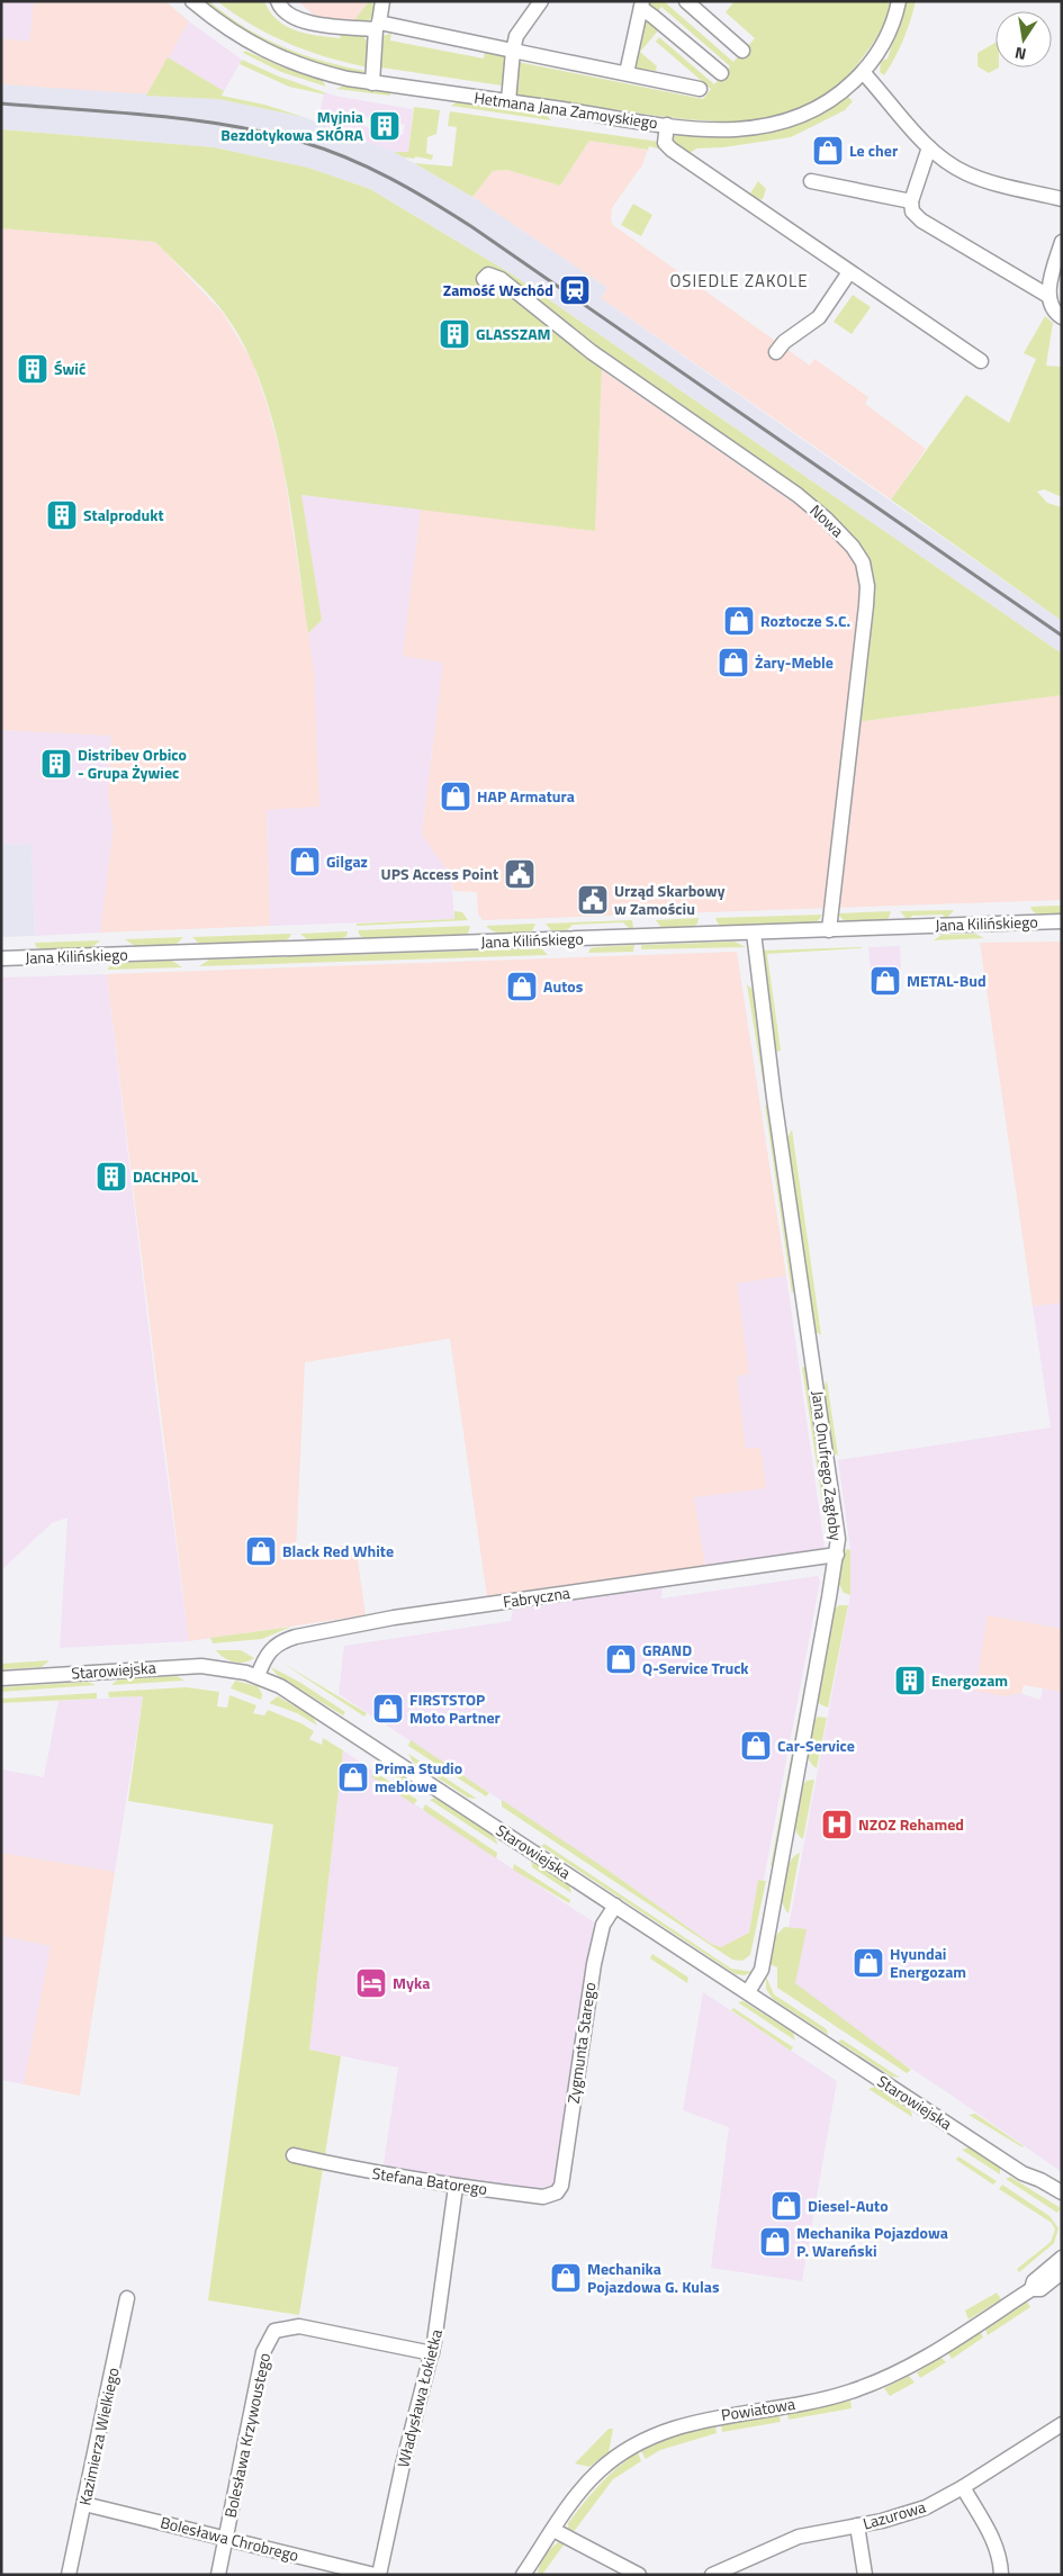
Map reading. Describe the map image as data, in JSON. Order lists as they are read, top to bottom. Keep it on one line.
{"streets":{"street":["Hetmana Jana Zamoyskiego","Nowa","Jana Kilińskiego","Jana Onufrego Zagłoby","Fabryczna","Starowiejska","Zygmunta Starego","Stefana Batorego","Władysława Łokietka","Powiatowa","Bolesława Krzywoustego","Kazimierza Wielkiego","Lazurowa","Bolesława Chrobrego"]},"crossings":[["Nowa","Jana Kilińskiego"],["Jana Kilińskiego","Jana Onufrego Zagłoby"],["Jana Onufrego Zagłoby","Fabryczna"],["Jana Onufrego Zagłoby","Starowiejska"],["Fabryczna","Starowiejska"],["Starowiejska","Zygmunta Starego"],["Zygmunta Starego","Stefana Batorego"],["Stefana Batorego","Władysława Łokietka"],["Władysława Łokietka","Bolesława Krzywoustego"],["Bolesława Krzywoustego","Bolesława Chrobrego"],["Kazimierza Wielkiego","Bolesława Chrobrego"]],"districts":["OSIEDLE ZAKOLE"],"places":{"building":["Myjnia Bezdotykowa SKÓRA","GLASSZAM","Świć","Stalprodukt","Distribev Orbico - Grupa Żywiec","DACHPOL","Energozam"],"shop":["Le cher","Roztocze S.C.","Żary-Meble","HAP Armatura","Gilgaz","METAL-Bud","Autos","Black Red White","GRAND Q-Service Truck","FIRSTSTOP Moto Partner","Car-Service","Prima Studio meblowe","Hyundai Energozam","Diesel-Auto","Mechanika Pojazdowa P. Wareński","Mechanika Pojazdowa G. Kulas"],"station":["Zamość Wschód"],"public building":["UPS Access Point","Urząd Skarbowy w Zamościu"],"hospital":["NZOZ Rehamed"],"hotel":["Myka"]},"north":"bottom"}
